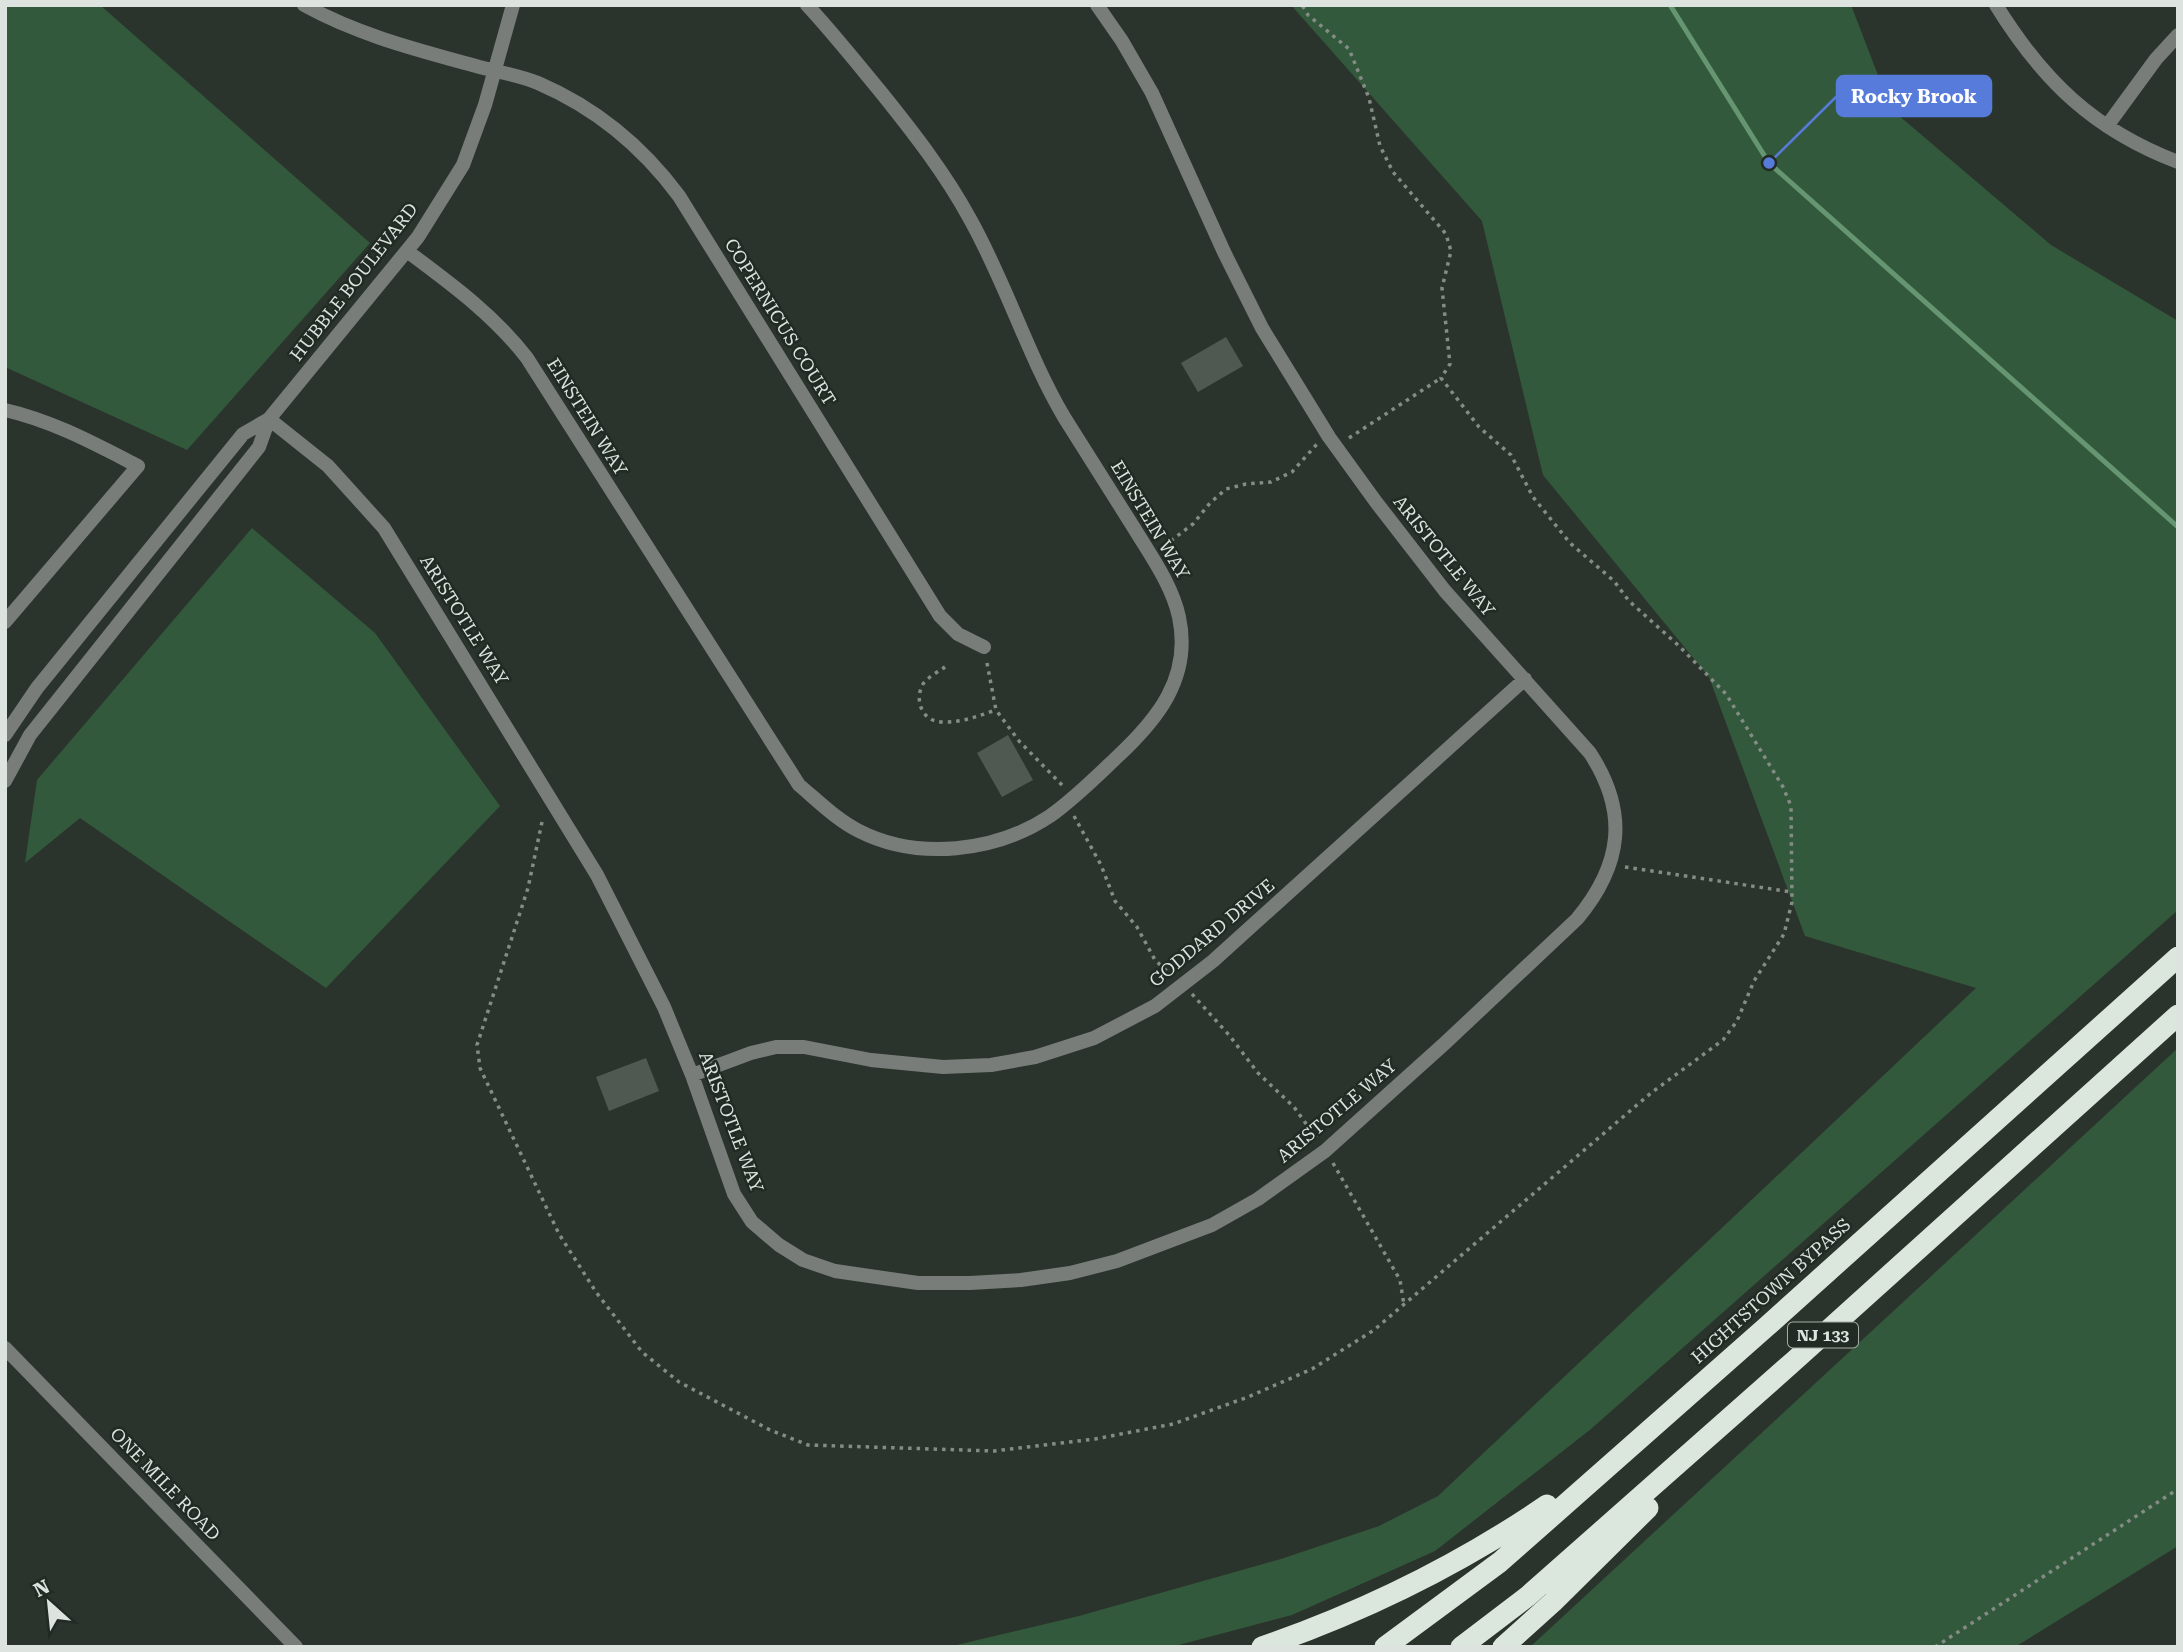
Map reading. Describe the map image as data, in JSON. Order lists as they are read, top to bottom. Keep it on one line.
{"streets":{"highway":["HIGHTSTOWN BYPASS","NJ 133"],"street":["HUBBLE BOULEVARD","COPERNICUS COURT","EINSTEIN WAY","ARISTOTLE WAY","GODDARD DRIVE","ONE MILE ROAD"]},"crossings":[["HUBBLE BOULEVARD","COPERNICUS COURT"],["HUBBLE BOULEVARD","EINSTEIN WAY"],["HUBBLE BOULEVARD","ARISTOTLE WAY"],["ARISTOTLE WAY","GODDARD DRIVE"]],"places":["Rocky Brook"],"north":"top left"}
